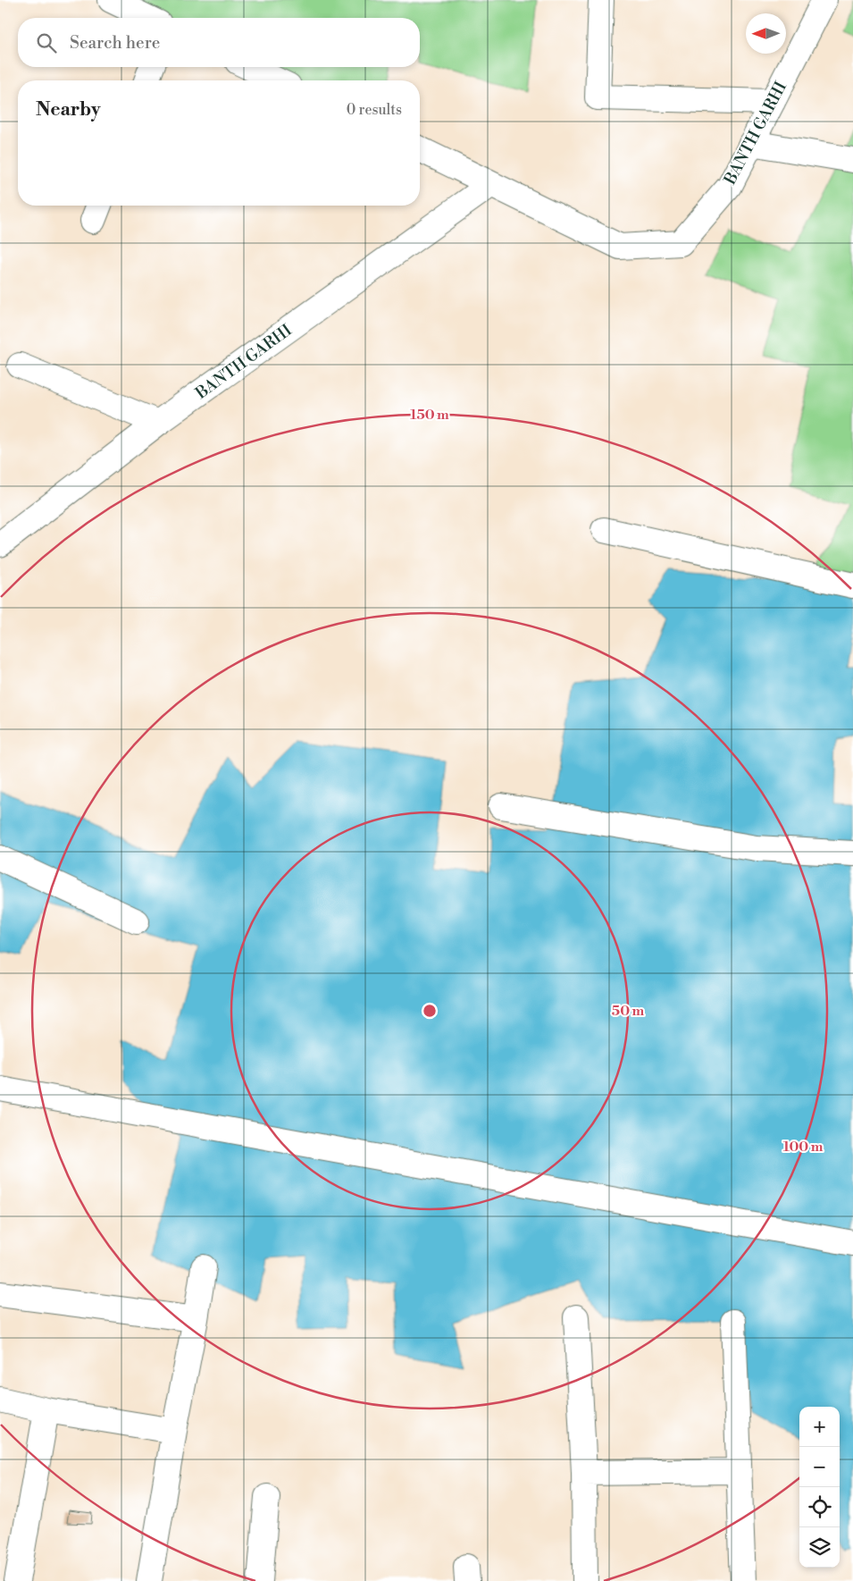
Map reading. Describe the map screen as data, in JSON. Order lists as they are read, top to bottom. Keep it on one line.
{"streets":{"street":["BANTH GARHI"]},"north":"left","page":{"search":"Search here","heading":["Nearby","0 results"],"map_buttons":["+","−"]},"rings":["150 m","50 m","100 m"]}
